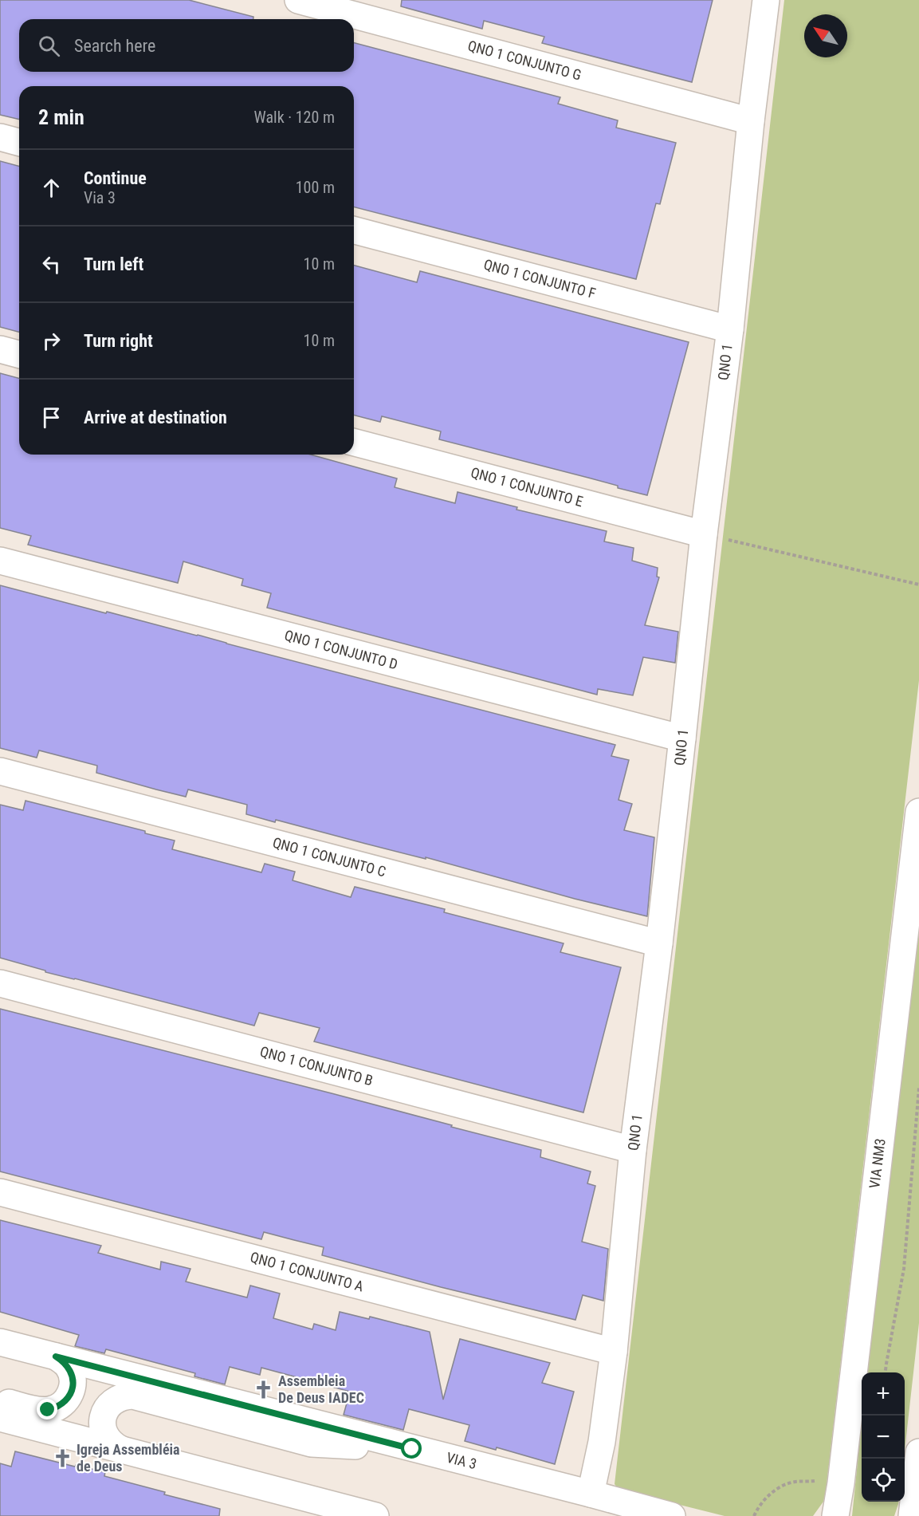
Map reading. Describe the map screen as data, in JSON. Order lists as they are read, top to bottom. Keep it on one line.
{"streets":{"street":["QNO 1 CONJUNTO G","QNO 1 CONJUNTO F","QNO 1","QNO 1 CONJUNTO E","QNO 1 CONJUNTO D","QNO 1 CONJUNTO C","QNO 1 CONJUNTO B","VIA NM3","QNO 1 CONJUNTO A","VIA 3"]},"crossings":[["QNO 1 CONJUNTO G","QNO 1"],["QNO 1 CONJUNTO F","QNO 1"],["QNO 1","QNO 1 CONJUNTO E"],["QNO 1","QNO 1 CONJUNTO D"],["QNO 1","QNO 1 CONJUNTO C"],["QNO 1","QNO 1 CONJUNTO B"],["QNO 1","QNO 1 CONJUNTO A"],["QNO 1","VIA 3"]],"places":{"church":["Assembleia De Deus IADEC","Igreja Assembléia de Deus"]},"north":"top left","page":{"search":"Search here","heading":["2 min","Walk · 120 m"],"list":[["Continue","Via 3","100 m"],["Turn left","10 m"],["Turn right","10 m"],"Arrive at destination"],"map_buttons":["+","−"]}}
